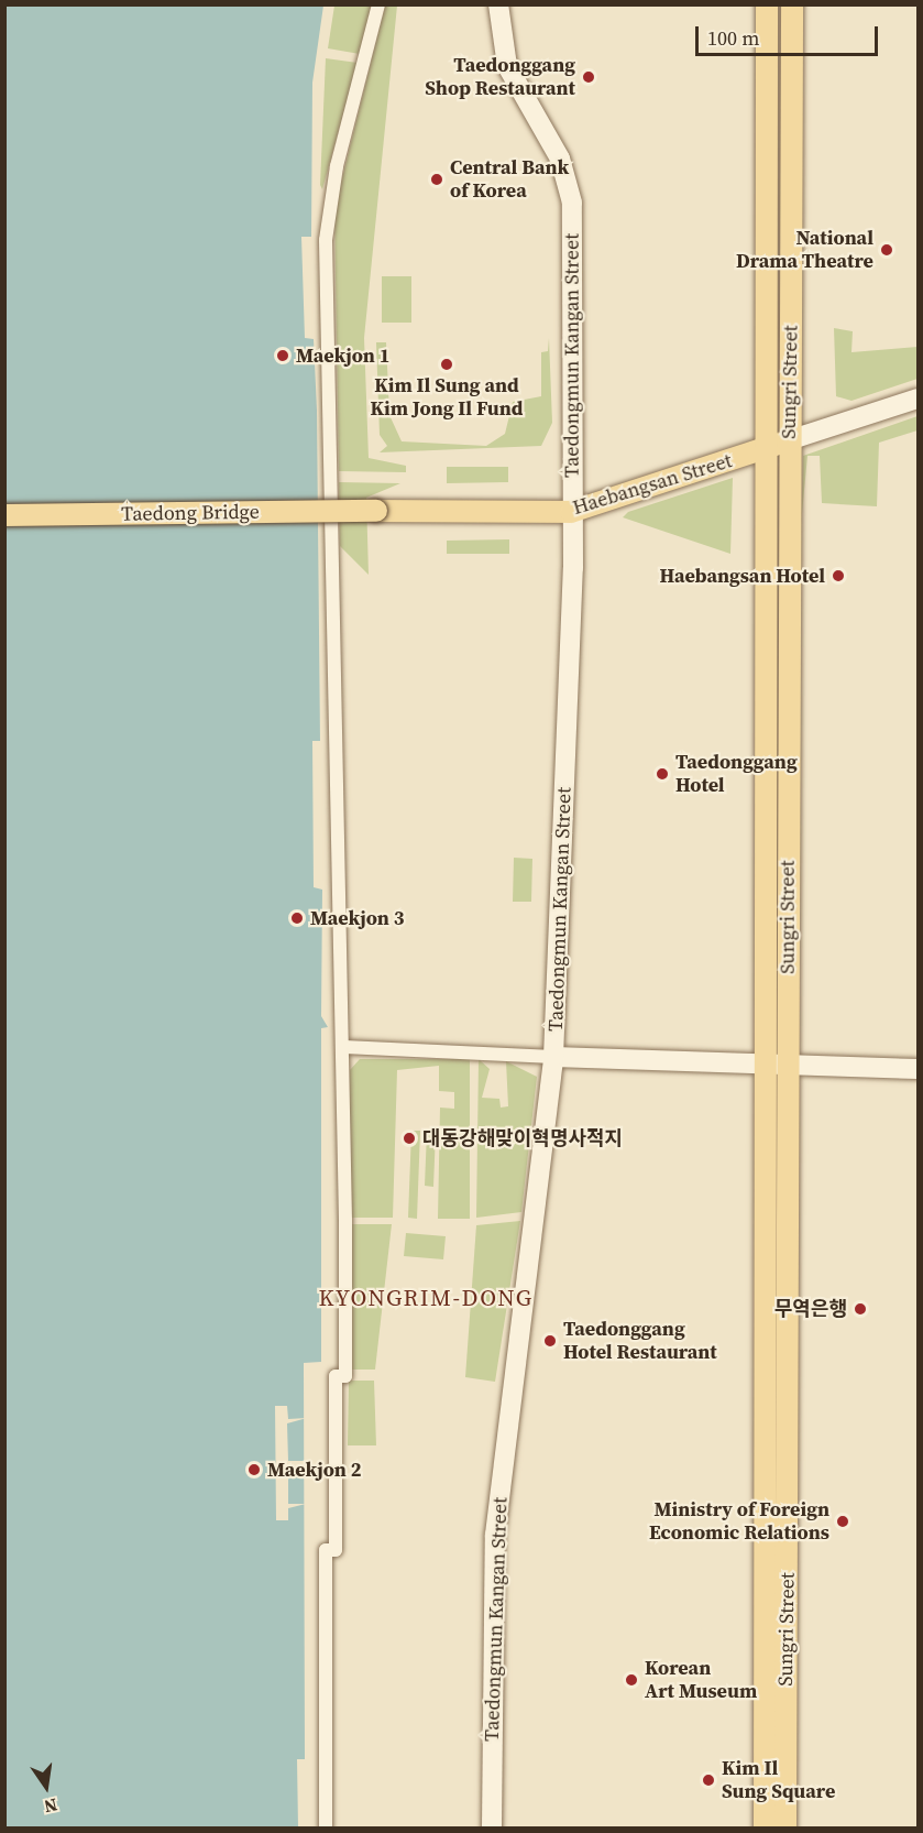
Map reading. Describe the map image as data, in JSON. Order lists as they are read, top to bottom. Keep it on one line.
{"streets":{"main road":["Sungri Street","Haebangsan Street","Taedong Bridge"],"street":["Taedongmun Kangan Street"]},"crossings":[["Taedongmun Kangan Street","Haebangsan Street"],["Sungri Street","Haebangsan Street"],["Haebangsan Street","Taedong Bridge"]],"districts":["KYONGRIM-DONG"],"places":["Taedonggang Shop Restaurant","Central Bank of Korea","National Drama Theatre","Maekjon 1","Kim Il Sung and Kim Jong Il Fund","Haebangsan Hotel","Taedonggang Hotel","Maekjon 3","대동강해맞이혁명사적지","무역은행","Taedonggang Hotel Restaurant","Maekjon 2","Ministry of Foreign Economic Relations","Korean Art Museum","Kim Il Sung Square"],"scale_bar":"100 m","north":"bottom"}
